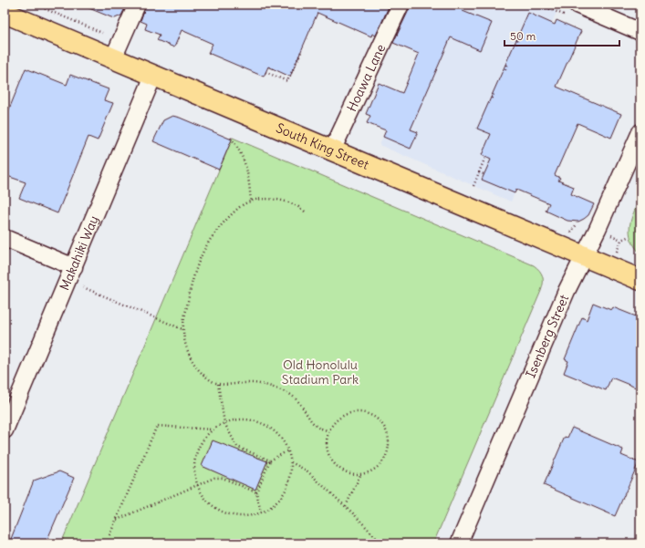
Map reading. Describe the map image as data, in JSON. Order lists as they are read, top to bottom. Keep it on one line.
{"streets":{"main road":["South King Street"],"street":["Hoawa Lane","Makahiki Way","Isenberg Street"]},"crossings":[["Hoawa Lane","South King Street"],["South King Street","Makahiki Way"],["South King Street","Isenberg Street"]],"parks":["Old Honolulu Stadium Park"],"scale_bar":"50 m"}
